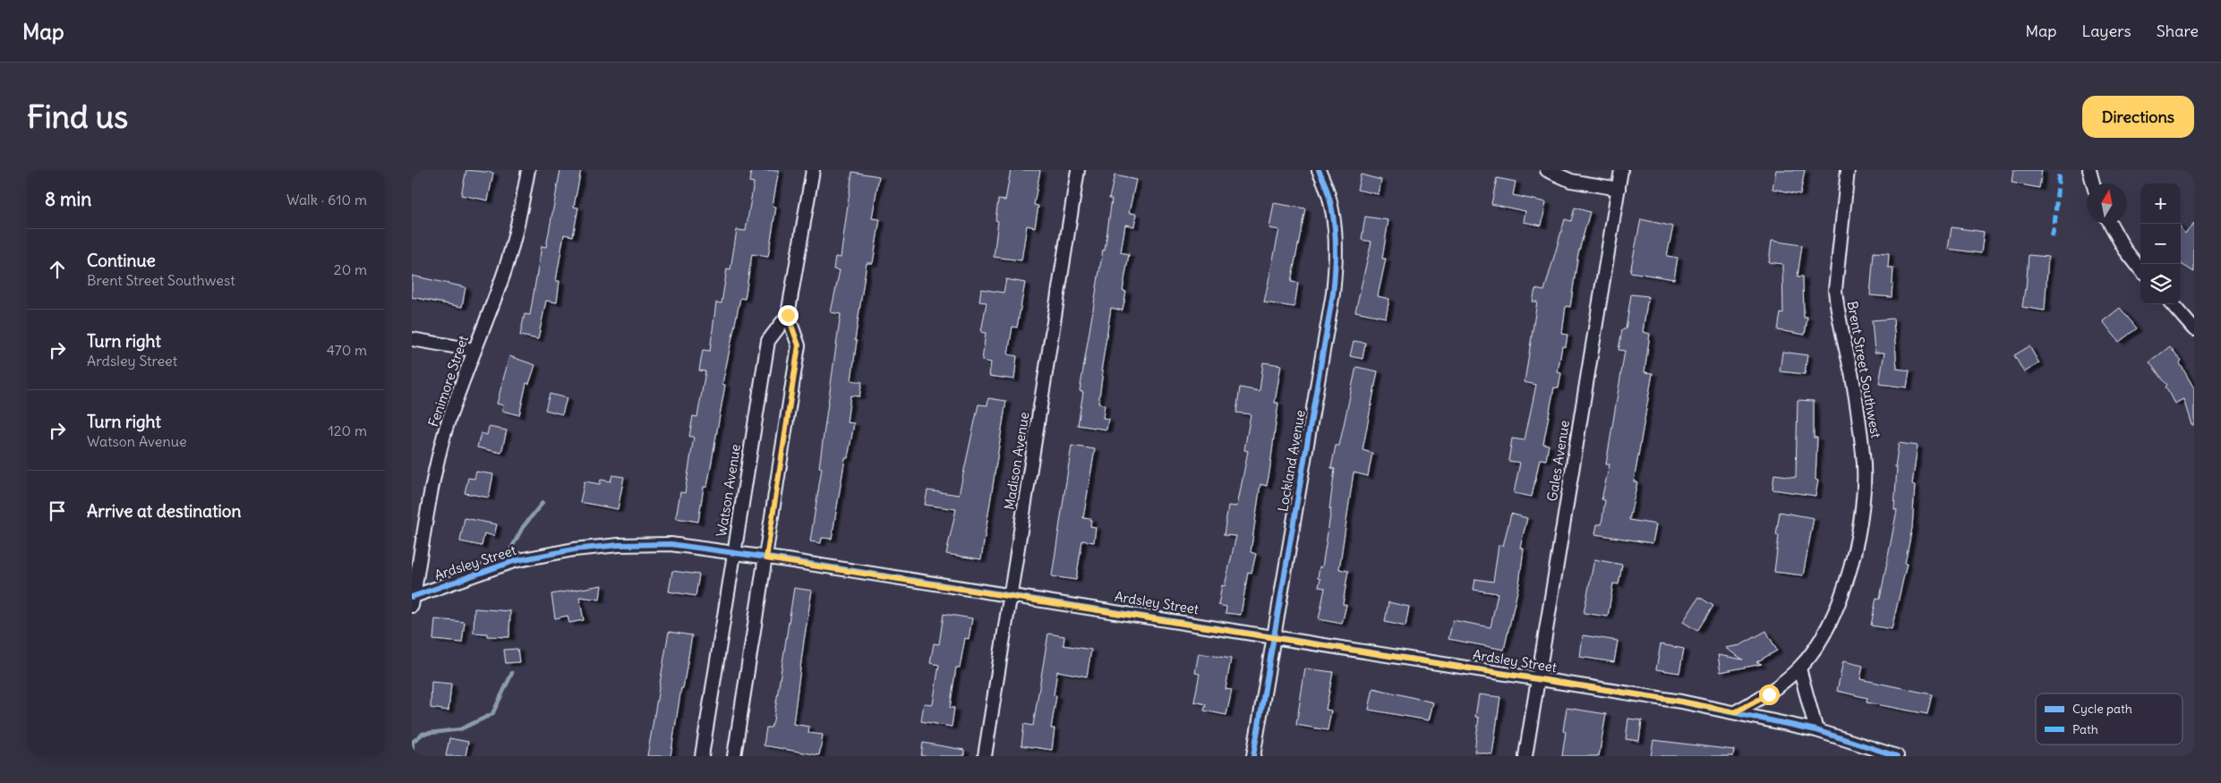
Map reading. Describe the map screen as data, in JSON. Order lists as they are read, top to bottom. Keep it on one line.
{"streets":{"street":["Brent Street Southwest","Fenimore Street","Madison Avenue","Lockland Avenue","Gales Avenue","Watson Avenue","Ardsley Street"]},"crossings":[["Brent Street Southwest","Ardsley Street"],["Fenimore Street","Ardsley Street"],["Madison Avenue","Ardsley Street"],["Lockland Avenue","Ardsley Street"],["Gales Avenue","Ardsley Street"],["Watson Avenue","Ardsley Street"]],"legend":["Cycle path","Path"],"north":"top","page":{"header":"Map","nav":["Map","Layers","Share"],"buttons":"Directions","title":"Find us","heading":["8 min","Walk · 610 m"],"map_buttons":["+","−"],"list":[["Continue","Brent Street Southwest","20 m"],["Turn right","Ardsley Street","470 m"],["Turn right","Watson Avenue","120 m"],"Arrive at destination"]}}
